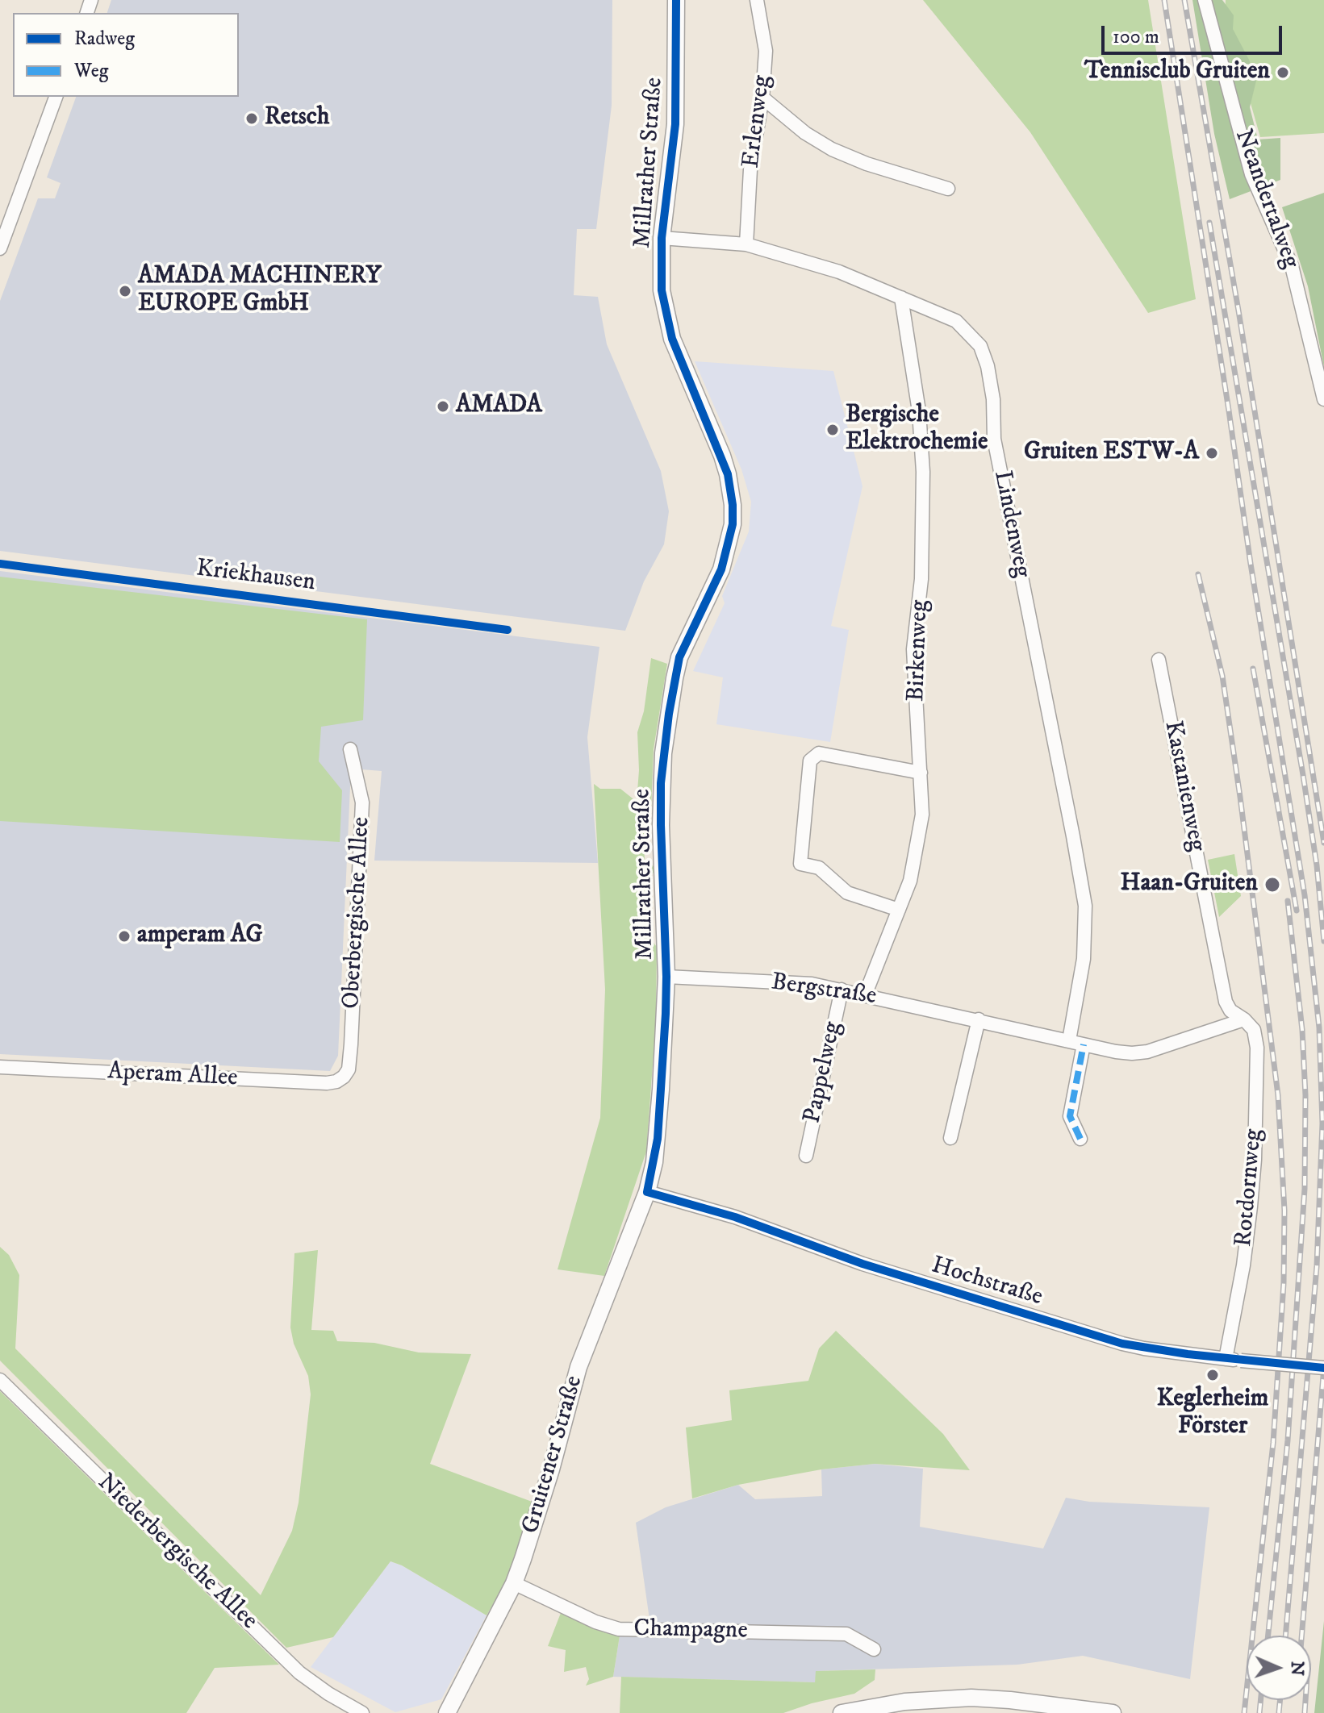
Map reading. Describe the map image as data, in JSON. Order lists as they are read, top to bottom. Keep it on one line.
{"streets":{"main road":["Millrather Straße","Gruitener Straße"],"street":["Erlenweg","Neandertalweg","Lindenweg","Birkenweg","Kastanienweg","Oberbergische Allee","Bergstraße","Pappelweg","Aperam Allee","Rotdornweg","Hochstraße","Niederbergische Allee","Champagne"],"cycle path":["Kriekhausen"]},"crossings":[["Erlenweg","Lindenweg"],["Millrather Straße","Lindenweg"],["Millrather Straße","Bergstraße"],["Millrather Straße","Hochstraße"],["Millrather Straße","Gruitener Straße"],["Lindenweg","Birkenweg"],["Lindenweg","Bergstraße"],["Birkenweg","Bergstraße"],["Kastanienweg","Bergstraße"],["Kastanienweg","Rotdornweg"],["Oberbergische Allee","Aperam Allee"],["Bergstraße","Pappelweg"],["Bergstraße","Rotdornweg"],["Rotdornweg","Hochstraße"],["Hochstraße","Gruitener Straße"],["Gruitener Straße","Champagne"]],"places":["Tennisclub Gruiten","Retsch","AMADA MACHINERY EUROPE GmbH","AMADA","Bergische Elektrochemie","Gruiten ESTW-A","Haan-Gruiten","amperam AG","Keglerheim Förster"],"legend":["Radweg","Weg"],"scale_bar":"100 m","north":"right"}
